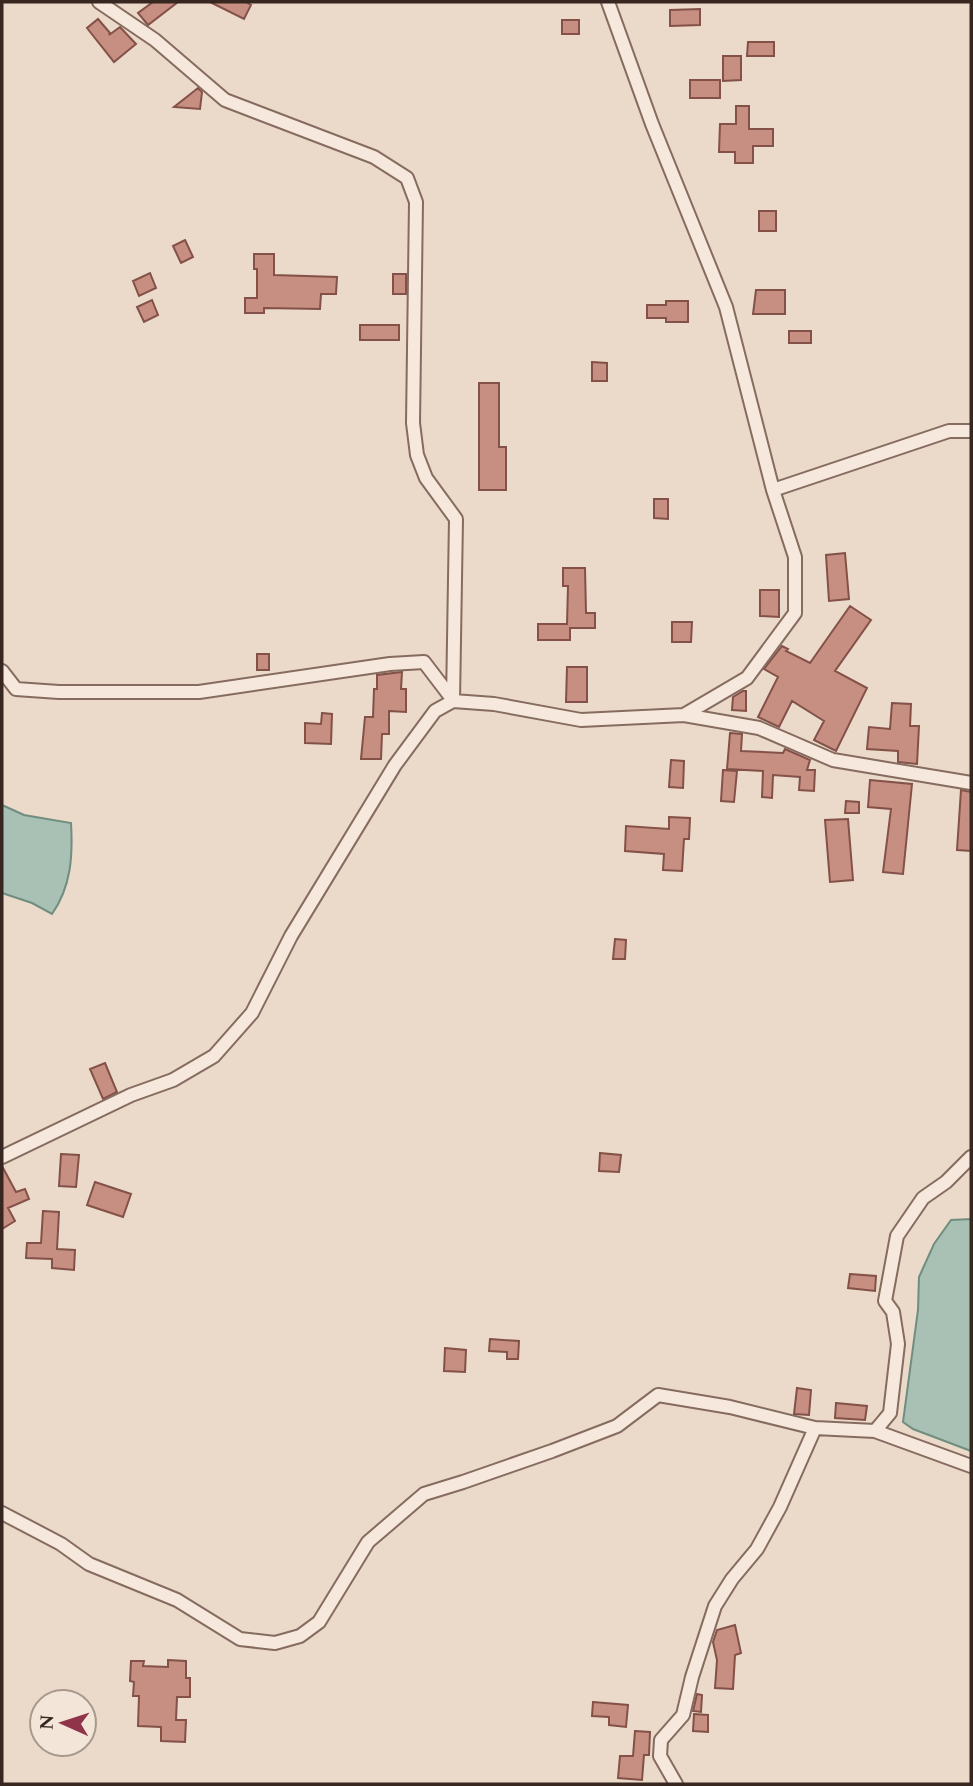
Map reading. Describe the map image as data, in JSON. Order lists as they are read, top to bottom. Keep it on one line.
{"north":"left"}
